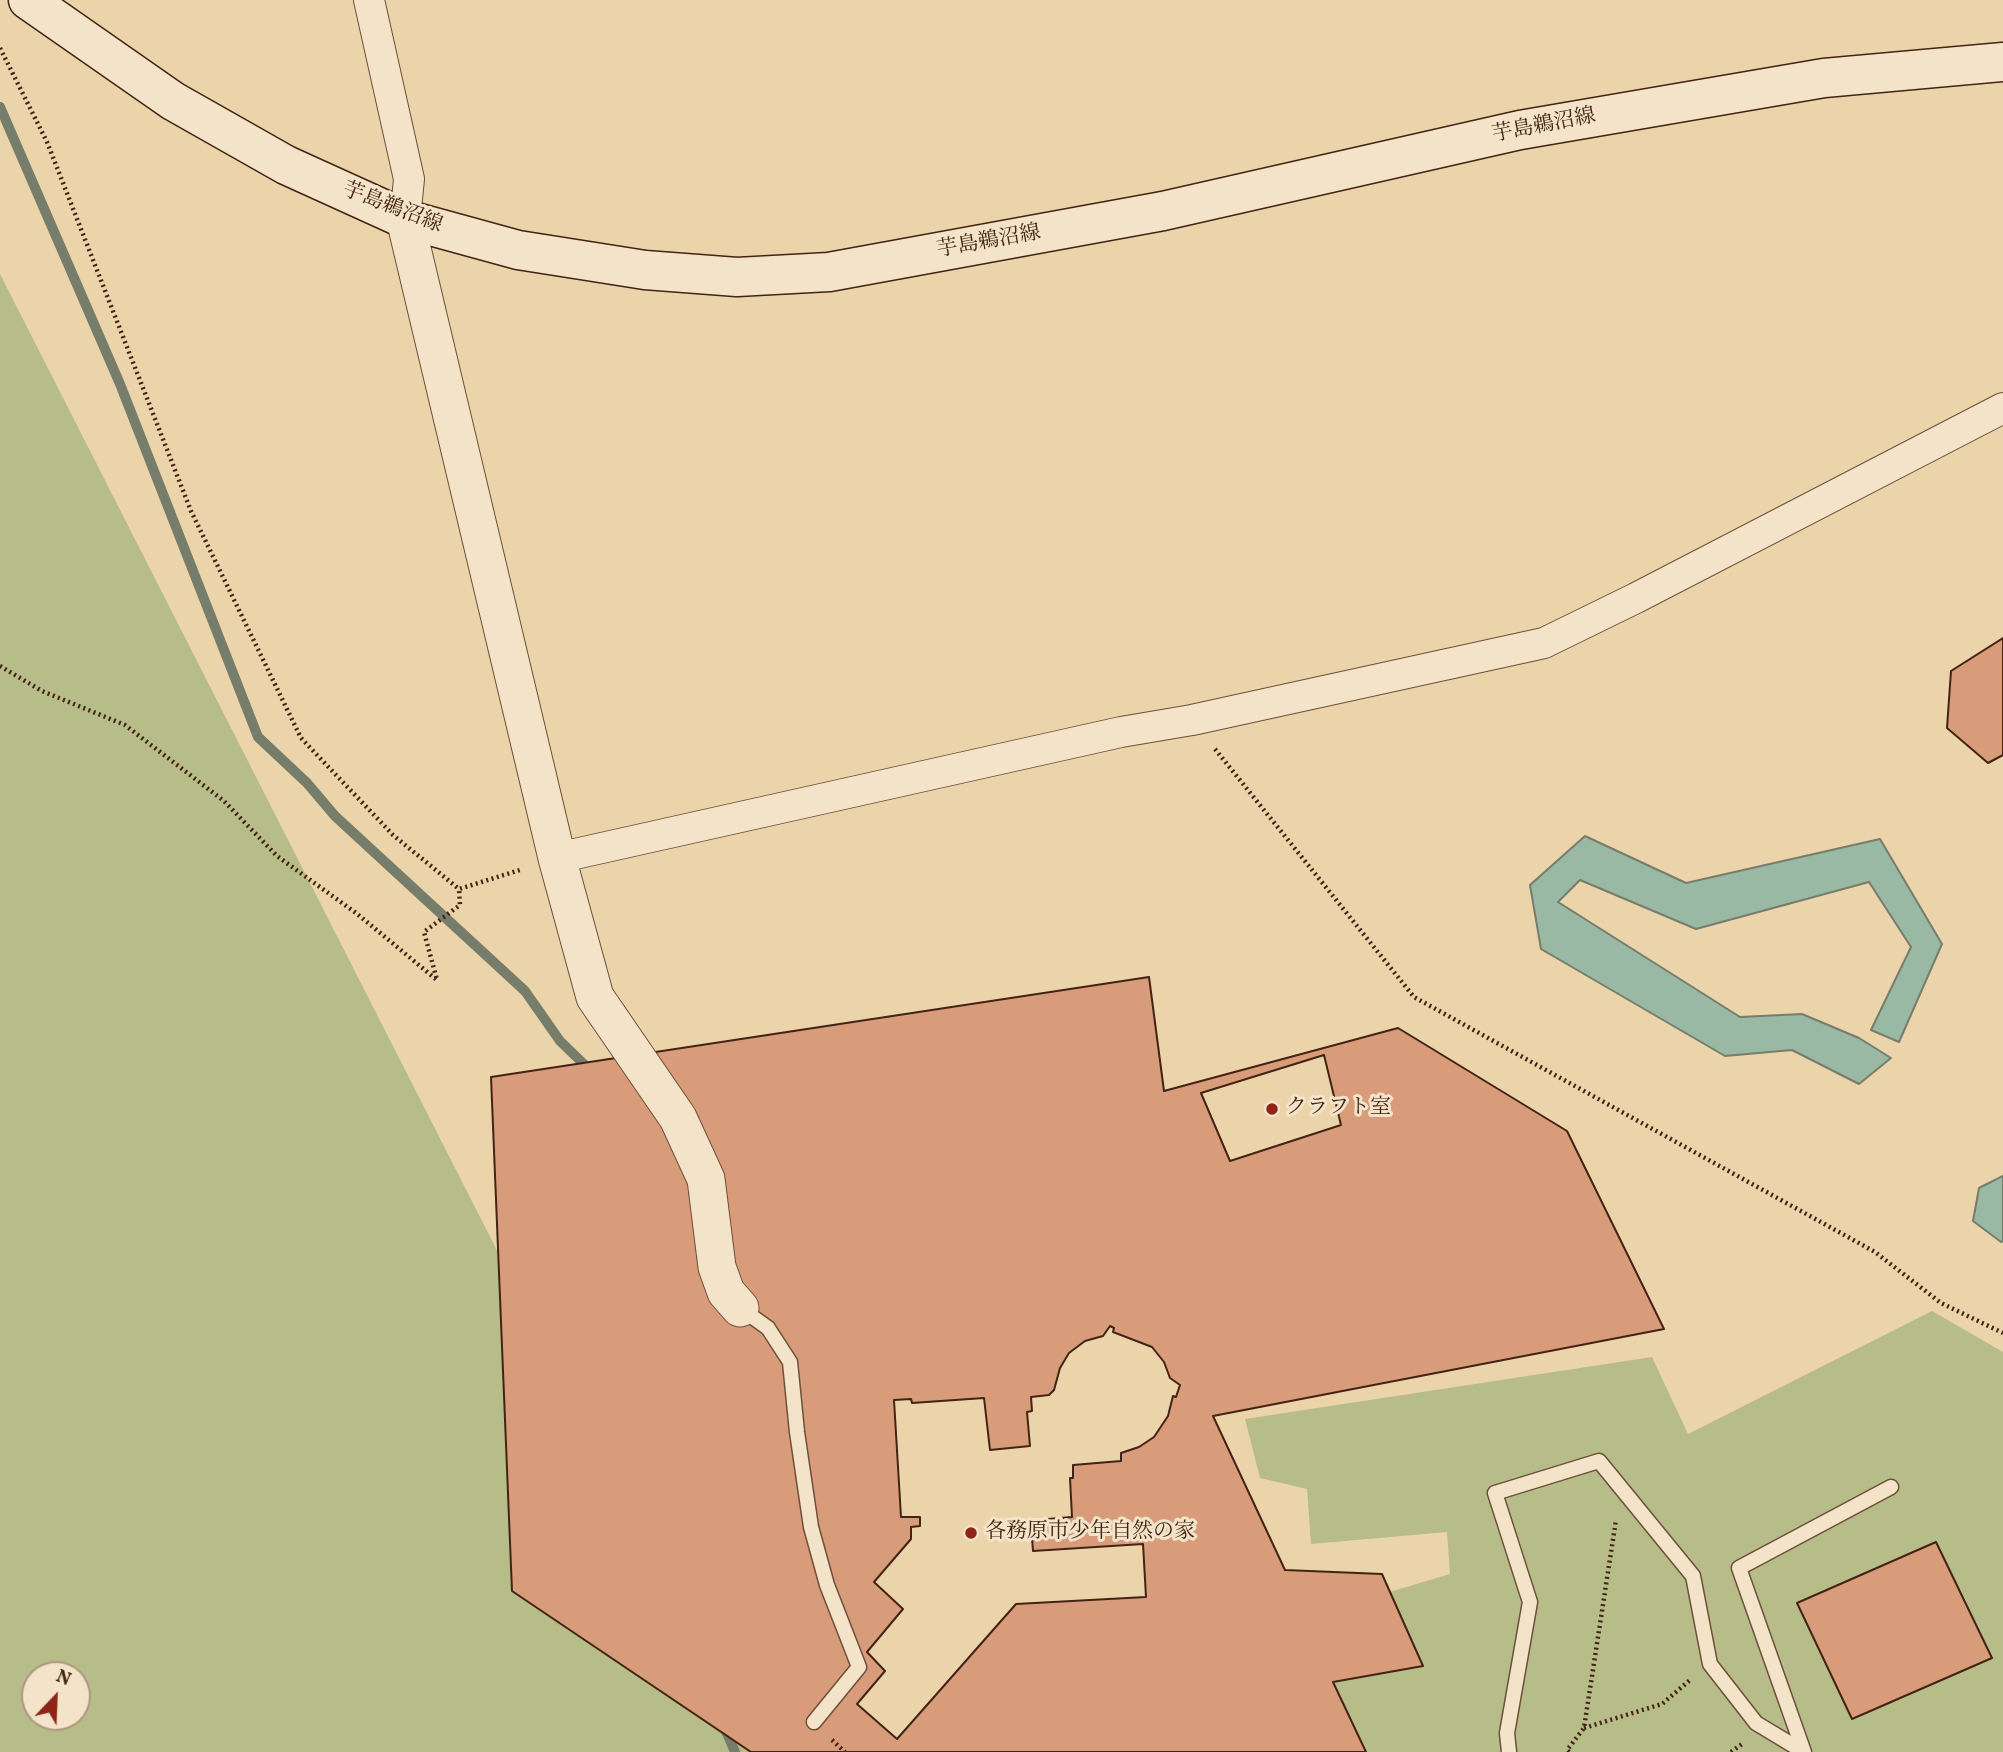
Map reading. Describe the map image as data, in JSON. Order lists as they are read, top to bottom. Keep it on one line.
{"streets":{"main road":["芋島鵜沼線"]},"places":["クラフト室","各務原市少年自然の家"],"north":"top right"}
